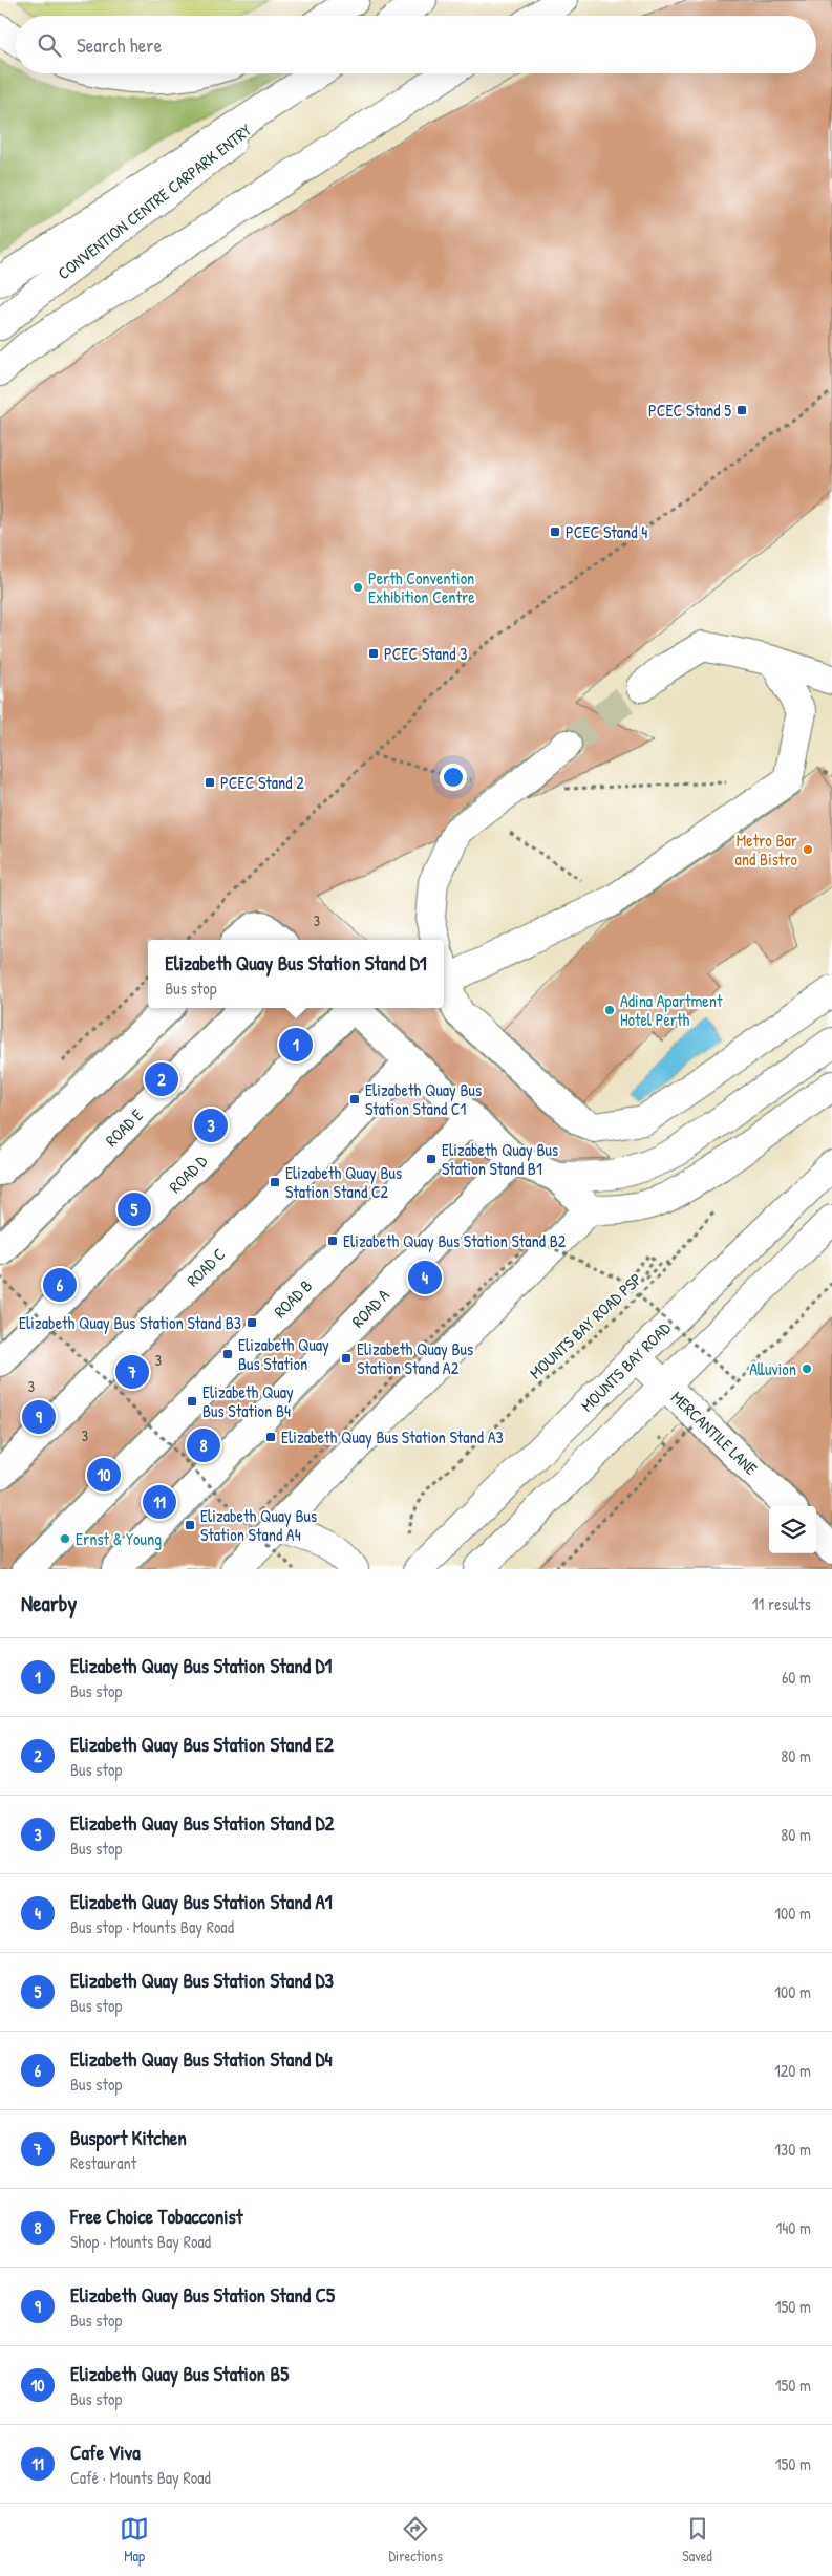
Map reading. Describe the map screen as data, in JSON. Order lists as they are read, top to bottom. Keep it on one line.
{"streets":{"main road":["CONVENTION CENTRE CARPARK ENTRY","ROAD E","ROAD D","ROAD C","ROAD B","ROAD A","MOUNTS BAY ROAD","MERCANTILE LANE"],"path":["MOUNTS BAY ROAD PSP"]},"crossings":[["MOUNTS BAY ROAD","MERCANTILE LANE"]],"places":{"transit":["PCEC Stand 5","PCEC Stand 4","PCEC Stand 3","PCEC Stand 2","Elizabeth Quay Bus Station Stand C1","Elizabeth Quay Bus Station Stand B1","Elizabeth Quay Bus Station Stand C2","Elizabeth Quay Bus Station Stand B2","Elizabeth Quay Bus Station Stand B3","Elizabeth Quay Bus Station","Elizabeth Quay Bus Station Stand A2","Elizabeth Quay Bus Station B4","Elizabeth Quay Bus Station Stand A3","Elizabeth Quay Bus Station Stand A4"],"other":["Perth Convention Exhibition Centre","Metro Bar and Bistro","Adina Apartment Hotel Perth","Alluvion","Ernst & Young"]},"house_numbers":["3","3","3","3"],"page":{"search":"Search here","popup":["Elizabeth Quay Bus Station Stand D1","Bus stop"],"pins":["1","2","3","5","4","6","7","9","8","10","11"],"heading":["Nearby","11 results"],"list":[{"mark":"1","name":"Elizabeth Quay Bus Station Stand D1","note":"Bus stop","value":"60 m"},{"mark":"2","name":"Elizabeth Quay Bus Station Stand E2","note":"Bus stop","value":"80 m"},{"mark":"3","name":"Elizabeth Quay Bus Station Stand D2","note":"Bus stop","value":"80 m"},{"mark":"4","name":"Elizabeth Quay Bus Station Stand A1","note":"Bus stop · Mounts Bay Road","value":"100 m"},{"mark":"5","name":"Elizabeth Quay Bus Station Stand D3","note":"Bus stop","value":"100 m"},{"mark":"6","name":"Elizabeth Quay Bus Station Stand D4","note":"Bus stop","value":"120 m"},{"mark":"7","name":"Busport Kitchen","note":"Restaurant","value":"130 m"},{"mark":"8","name":"Free Choice Tobacconist","note":"Shop · Mounts Bay Road","value":"140 m"},{"mark":"9","name":"Elizabeth Quay Bus Station Stand C5","note":"Bus stop","value":"150 m"},{"mark":"10","name":"Elizabeth Quay Bus Station B5","note":"Bus stop","value":"150 m"},{"mark":"11","name":"Cafe Viva","note":"Café · Mounts Bay Road","value":"150 m"}],"nav":["Map","Directions","Saved"]}}
